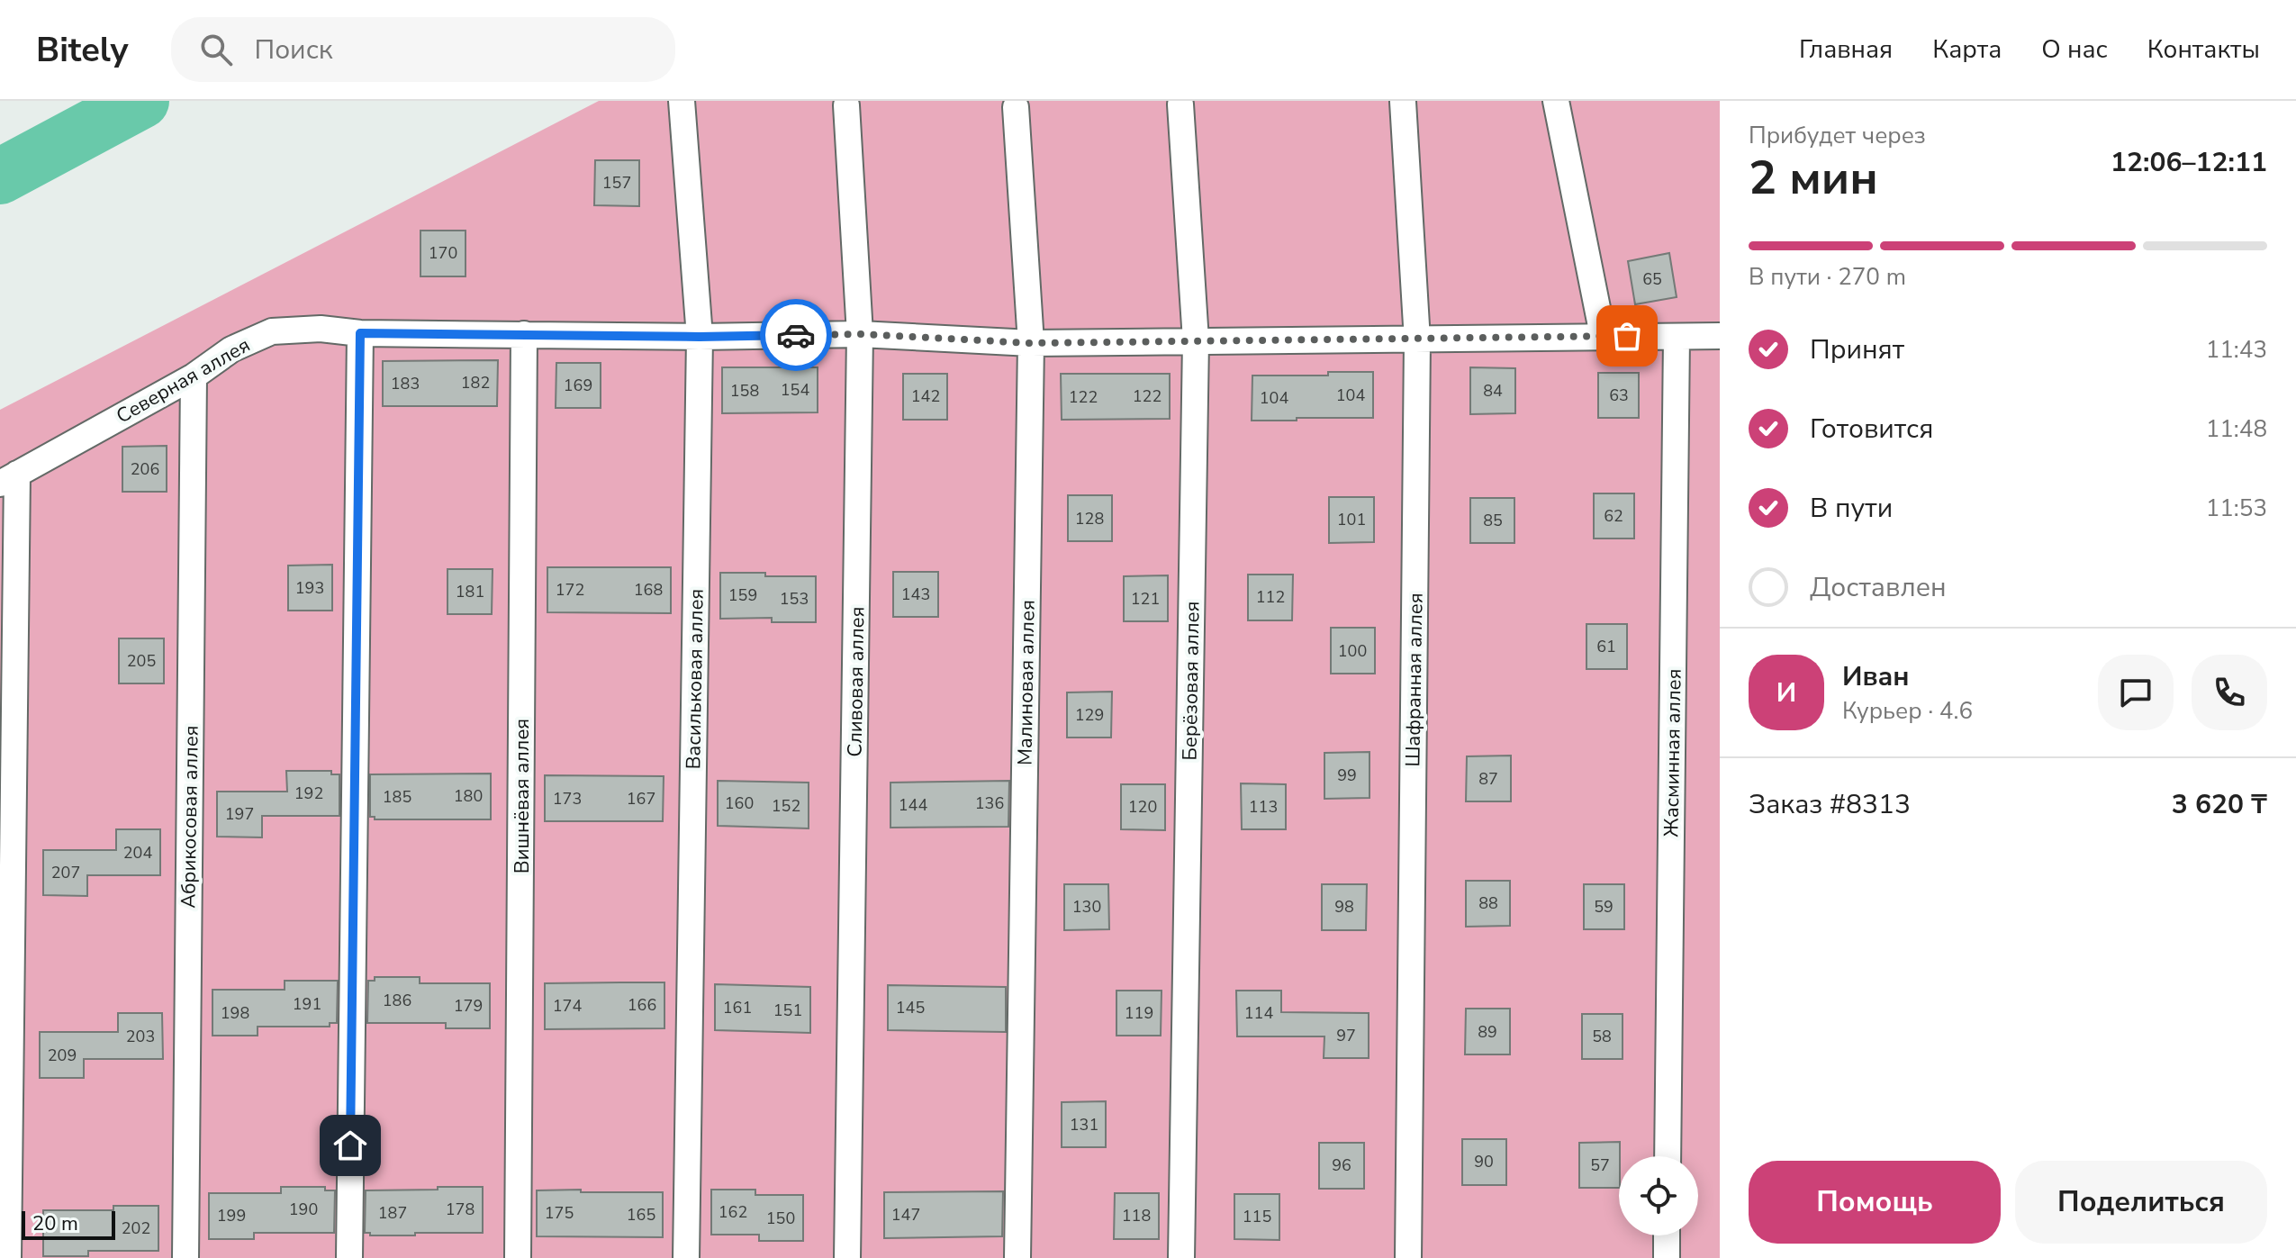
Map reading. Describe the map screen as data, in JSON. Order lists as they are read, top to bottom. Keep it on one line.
{"streets":{"street":["Северная аллея","Васильковая аллея","Шафранная аллея","Берёзовая аллея","Сливовая аллея","Малиновая аллея","Жасминная аллея","Вишнёвая аллея","Абрикосовая аллея"]},"crossings":[["Северная аллея","Васильковая аллея"],["Северная аллея","Шафранная аллея"],["Северная аллея","Берёзовая аллея"],["Северная аллея","Сливовая аллея"],["Северная аллея","Малиновая аллея"],["Северная аллея","Жасминная аллея"],["Северная аллея","Вишнёвая аллея"],["Северная аллея","Абрикосовая аллея"]],"house_numbers":["157","170","65","182","183","169","154","158","84","104","63","142","122","122","104","206","62","128","101","85","193","172","168","181","143","159","112","153","121","61","100","205","129","99","87","192","180","185","173","167","160","136","144","152","120","113","197","204","207","88","130","98","59","186","191","166","179","174","161","145","151","198","119","114","89","97","203","58","209","131","90","96","57","190","178","162","187","175","165","147","199","118","115","150","202"],"scale_bar":"20 m","page":{"header":"Bitely","search":"Поиск","nav":["Главная","Карта","О нас","Контакты"],"heading":["2 мин","Прибудет через","12:06–12:11"],"panel":["Иван","Курьер · 4.6","Заказ #8313","3 620 ₸"],"bar":"В пути · 270 m","list":[["Принят","11:43"],["Готовится","11:48"],["В пути","11:53"],"Доставлен"],"round":"И","buttons":["Помощь","Поделиться"],"scale":"20 m"}}
